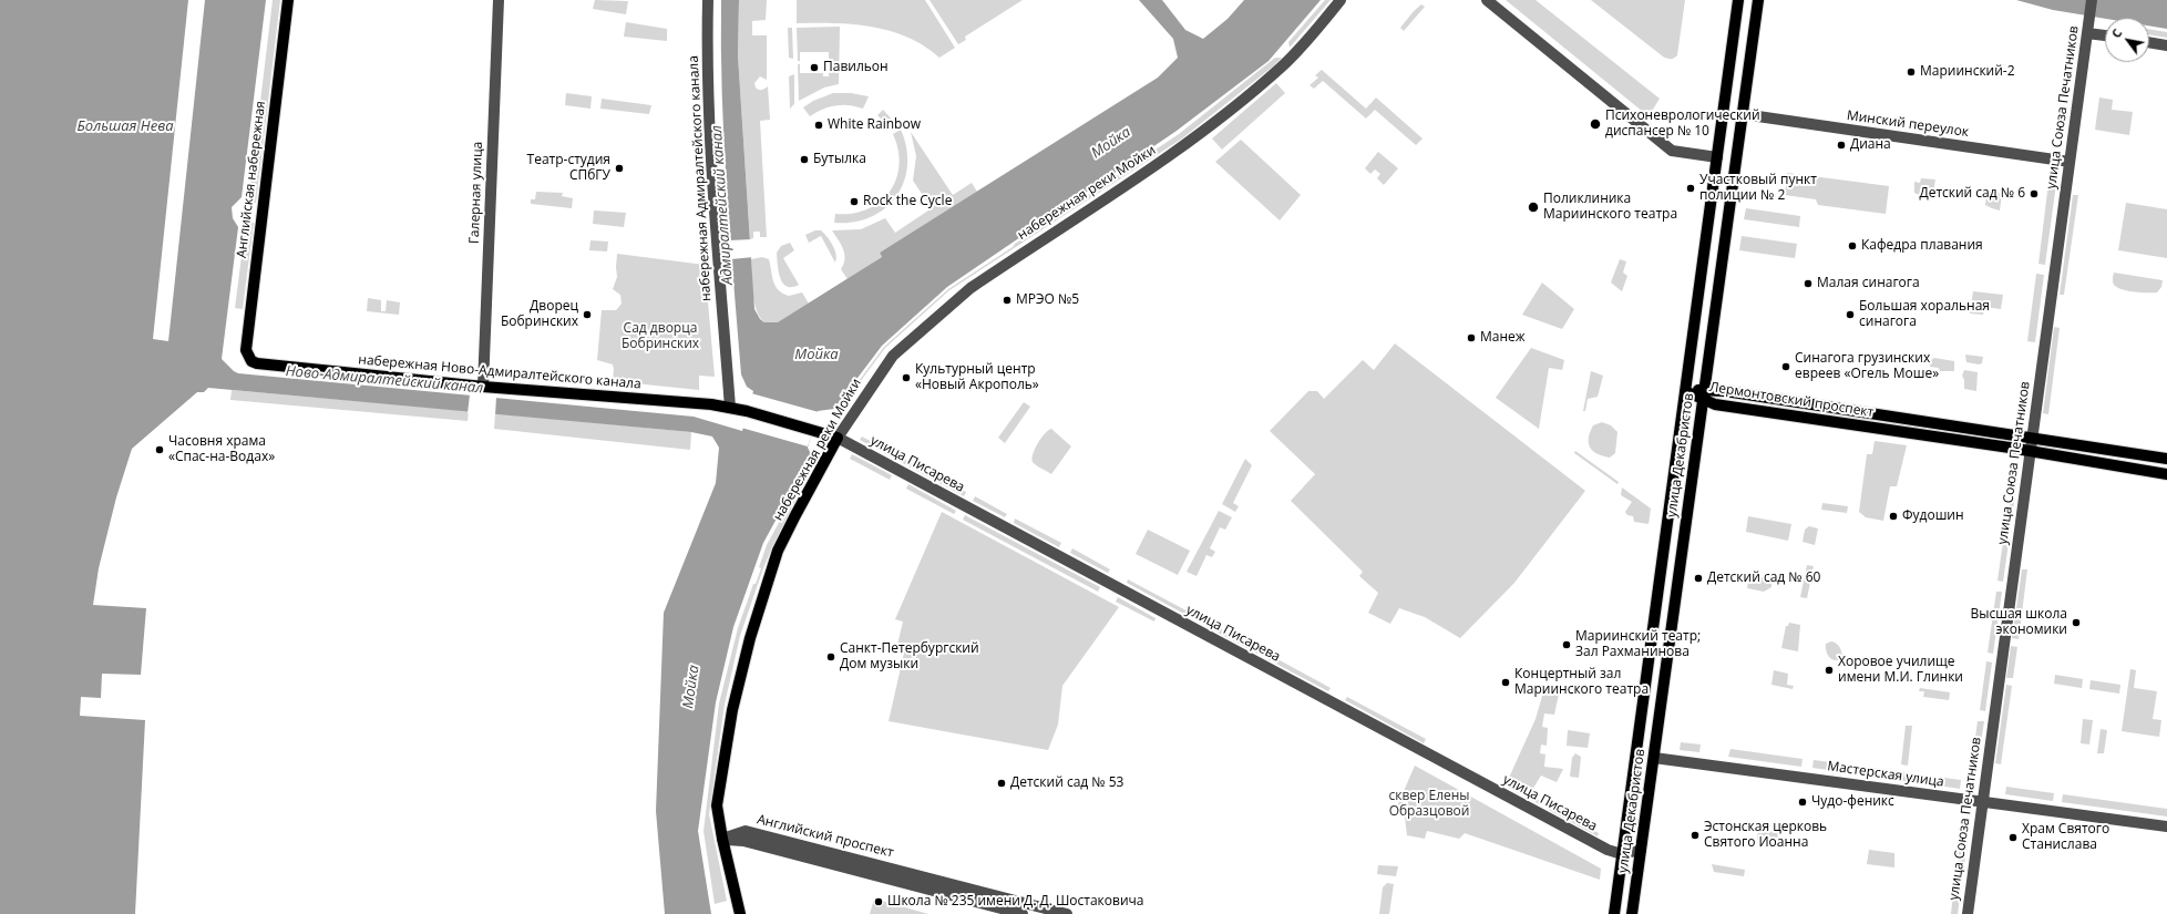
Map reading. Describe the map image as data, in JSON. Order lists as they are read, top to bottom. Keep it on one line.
{"streets":{"main road":["Английская набережная","набережная реки Мойки","набережная Ново-Адмиралтейского канала","Лермонтовский проспект","улица Декабристов","улица Писарева"],"street":["улица Союза Печатников","Минский переулок","набережная Адмиралтейского канала","Галерная улица","Мастерская улица","Английский проспект"]},"crossings":[["улица Союза Печатников","Минский переулок"],["улица Союза Печатников","Лермонтовский проспект"],["улица Союза Печатников","Мастерская улица"],["Минский переулок","улица Декабристов"],["набережная Адмиралтейского канала","набережная Ново-Адмиралтейского канала"],["Английская набережная","набережная Ново-Адмиралтейского канала"],["Галерная улица","набережная Ново-Адмиралтейского канала"],["набережная реки Мойки","улица Писарева"],["набережная реки Мойки","Английский проспект"],["набережная Ново-Адмиралтейского канала","улица Писарева"],["Лермонтовский проспект","улица Декабристов"],["улица Декабристов","улица Писарева"],["улица Декабристов","Мастерская улица"]],"water":["Большая Нева","Мойка","Адмиралтейский канал","Ново-Адмиралтейский канал"],"parks":["Сад дворца Бобринских","сквер Елены Образцовой"],"places":["Павильон","Мариинский-2","Психоневрологический диспансер № 10","White Rainbow","Диана","Бутылка","Театр-студия СПбГУ","Участковый пункт полиции № 2","Детский сад № 6","Rock the Cycle","Поликлиника Мариинского театра","Кафедра плавания","Малая синагога","МРЭО №5","Дворец Бобринских","Большая хоральная синагога","Манеж","Синагога грузинских евреев «Огель Моше»","Культурный центр «Новый Акрополь»","Часовня храма «Спас-на-Водах»","Фудошин","Детский сад № 60","Высшая школа экономики","Мариинский театр; Зал Рахманинова","Санкт-Петербургский Дом музыки","Хоровое училище имени М.И. Глинки","Концертный зал Мариинского театра","Детский сад № 53","Чудо-феникс","Эстонская церковь Святого Иоанна","Храм Святого Станислава","Школа № 235 имени Д. Д. Шостаковича"],"north":"top left"}
